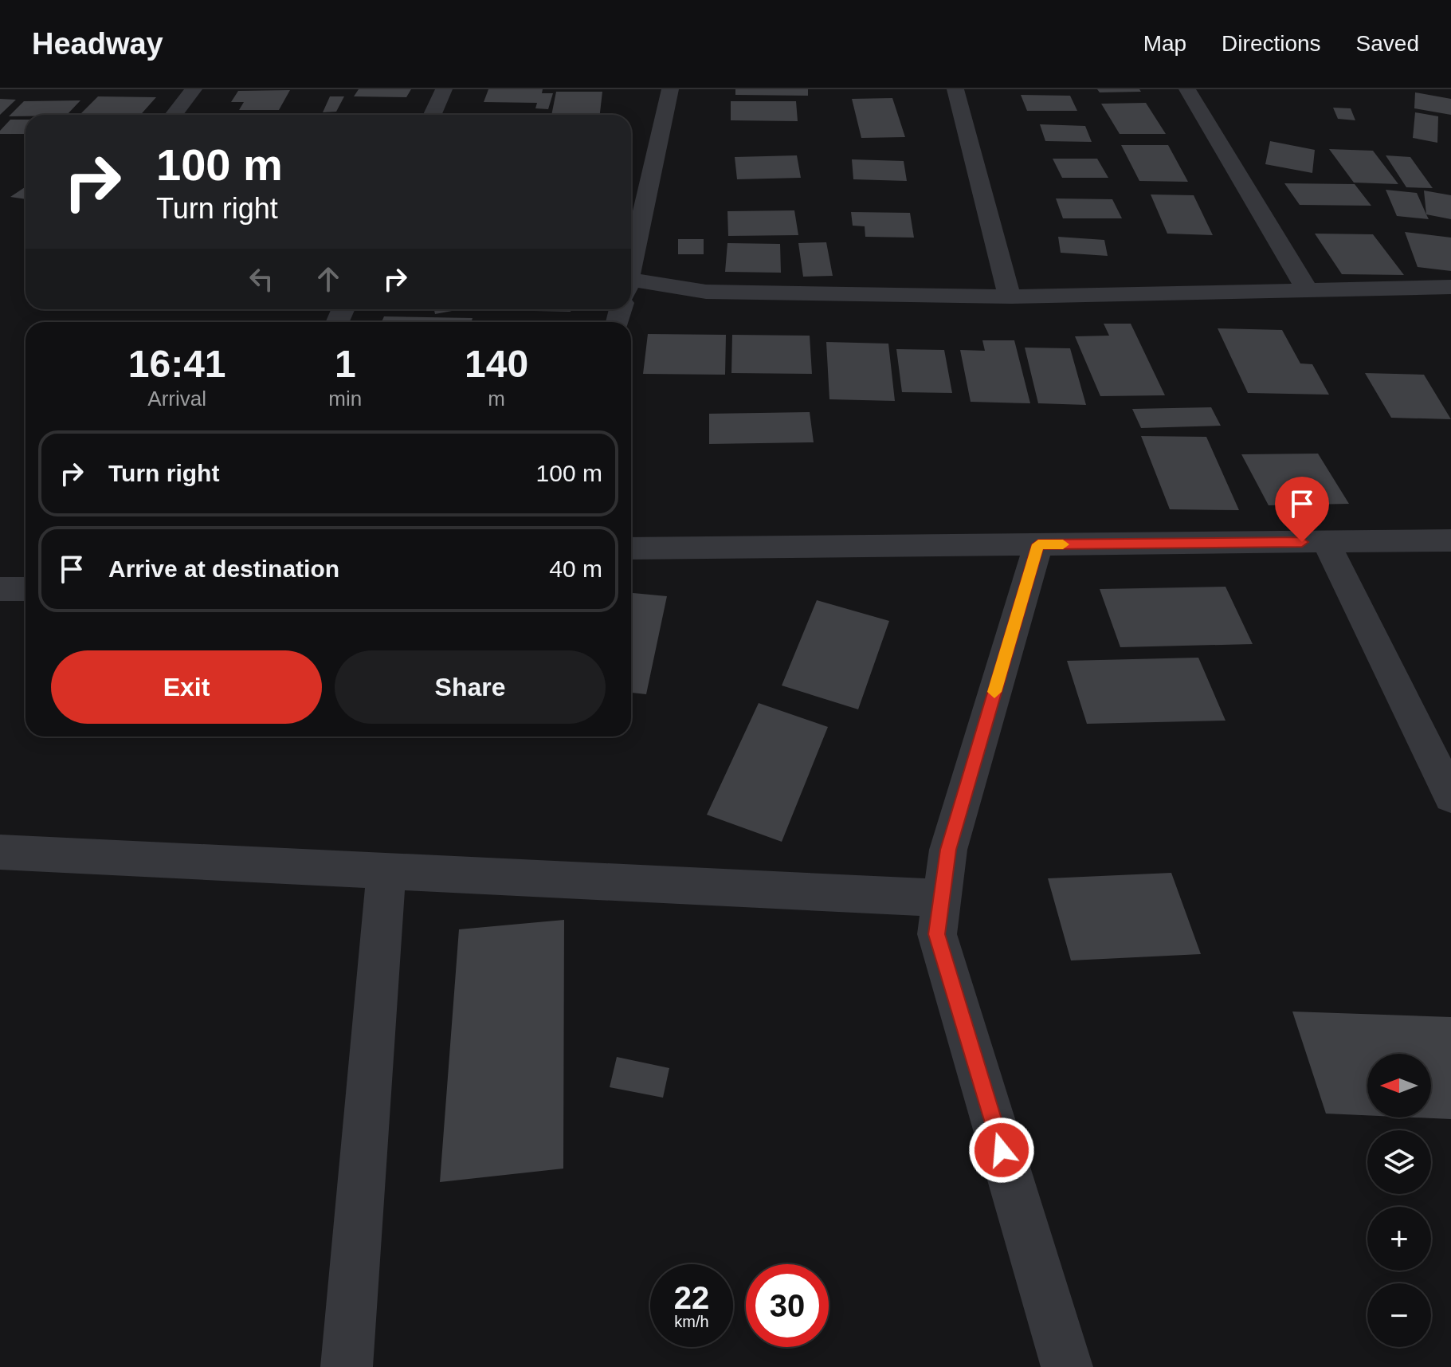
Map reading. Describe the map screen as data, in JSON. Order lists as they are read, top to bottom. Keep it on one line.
{"north":"left","page":{"header":"Headway","nav":["Map","Directions","Saved"],"turn":["100 m","Turn right"],"eta":["16:41","Arrival","1","min","140","m"],"list":[{"name":"Turn right","value":"100 m"},{"name":"Arrive at destination","value":"40 m"}],"buttons":["Exit","Share"],"map_buttons":["+","−"],"speed":"22 km/h","limit":"30"}}
